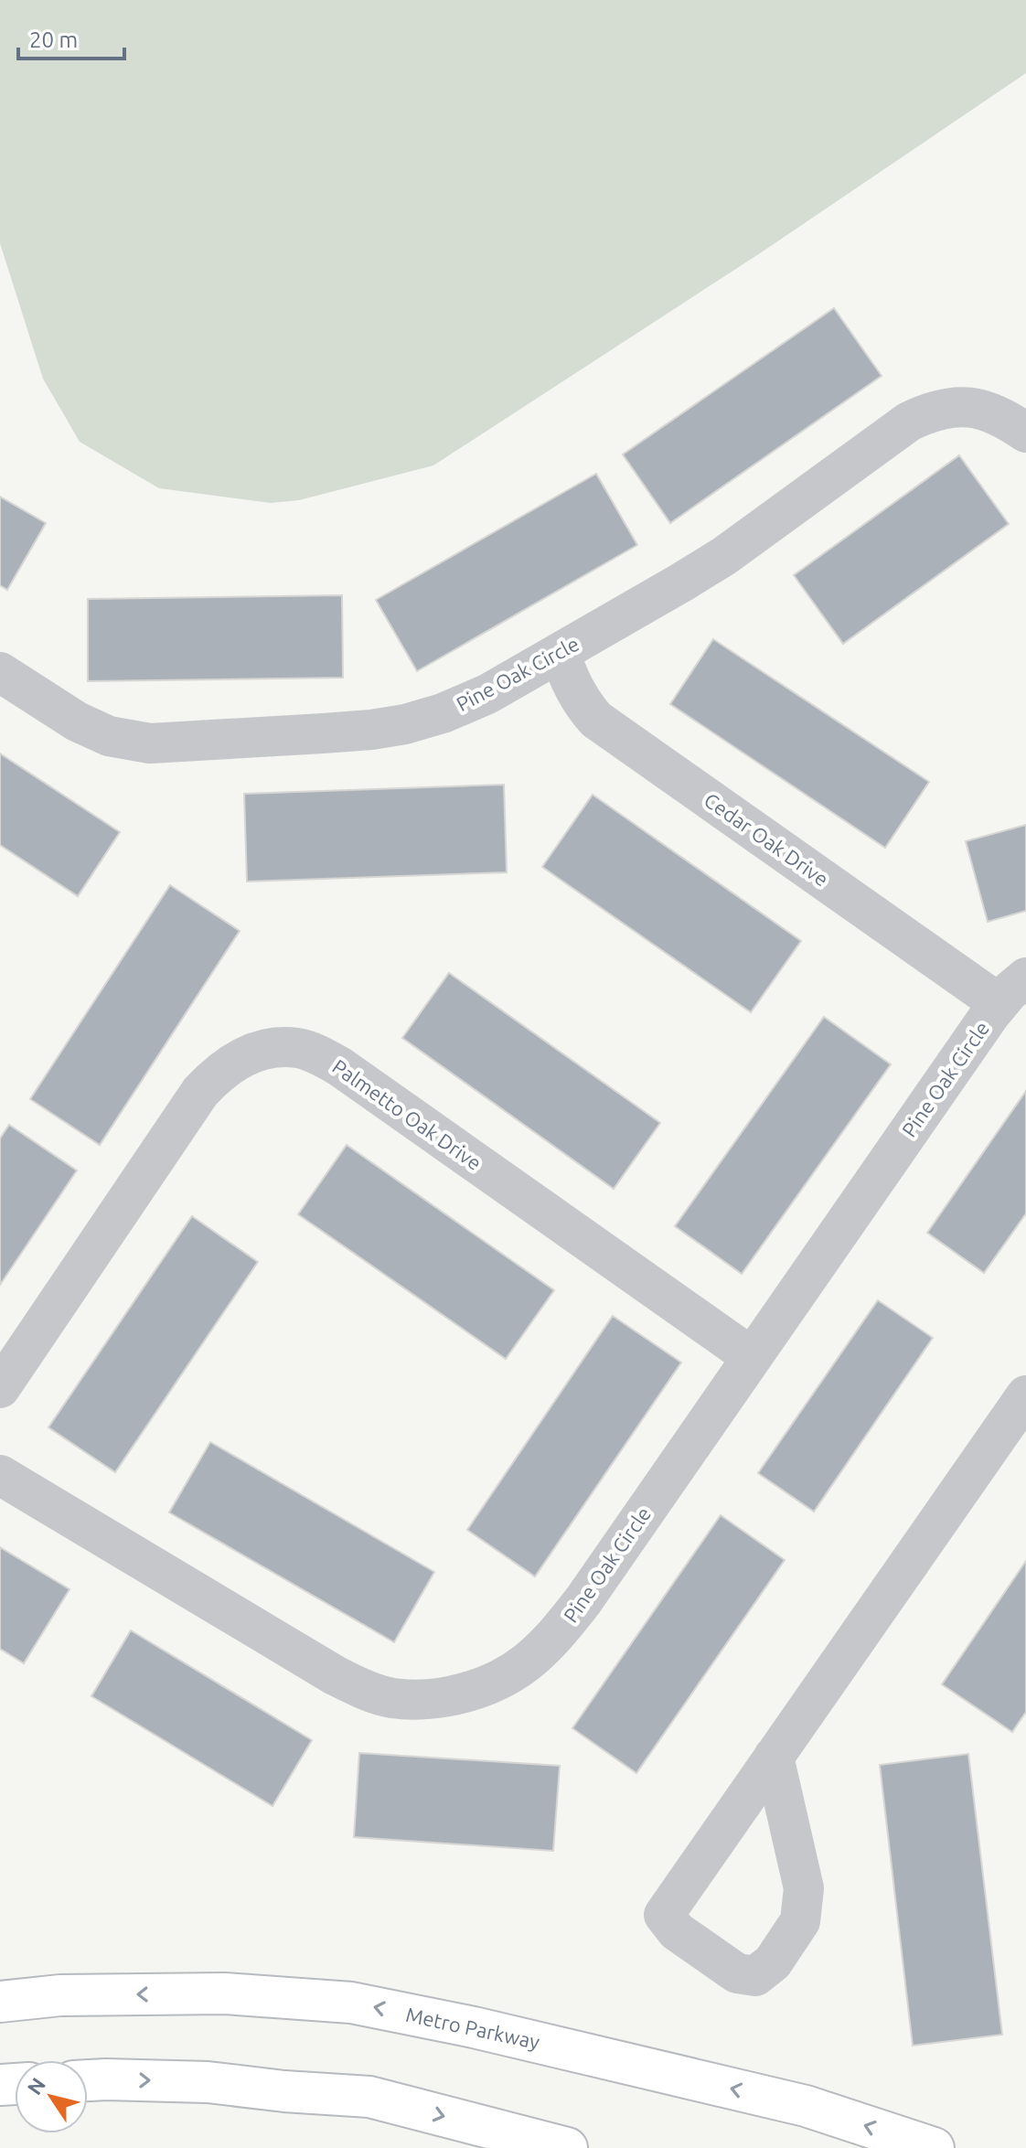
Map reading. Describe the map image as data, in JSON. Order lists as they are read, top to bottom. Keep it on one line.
{"streets":{"main road":["Metro Parkway"],"street":["Pine Oak Circle","Cedar Oak Drive","Palmetto Oak Drive"]},"crossings":[["Pine Oak Circle","Cedar Oak Drive"],["Pine Oak Circle","Palmetto Oak Drive"]],"scale_bar":"20 m","north":"top left"}
